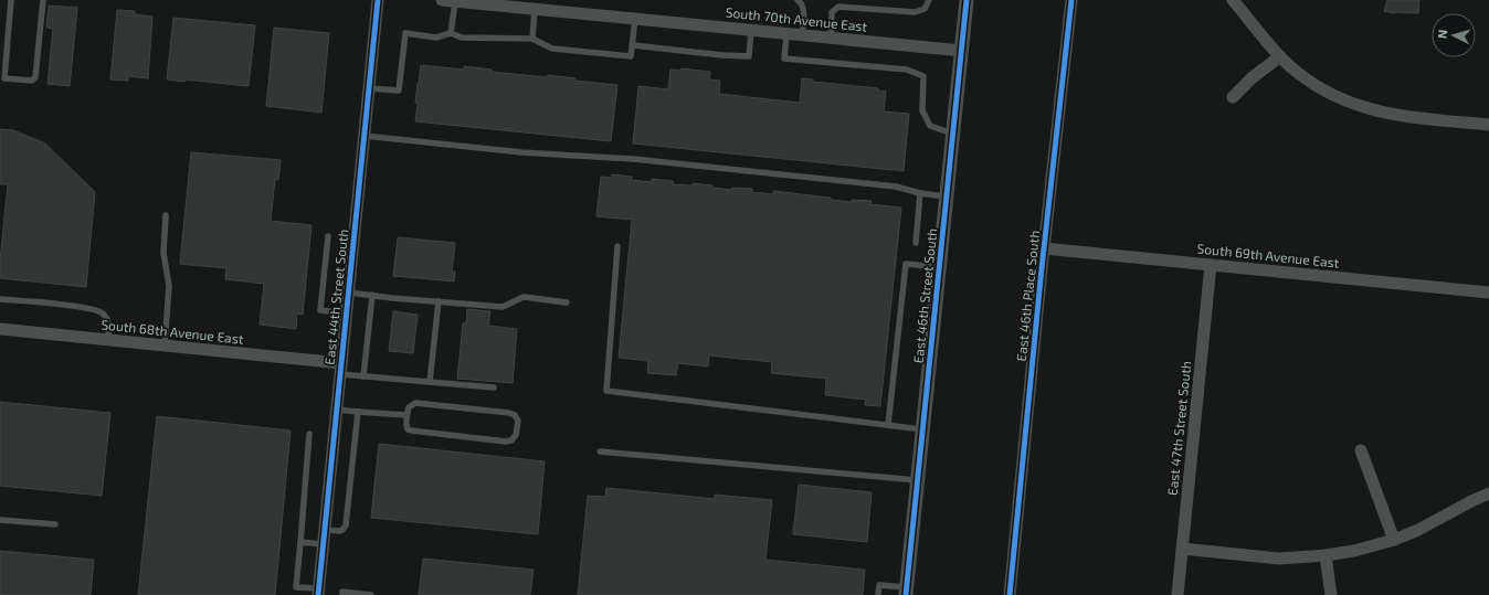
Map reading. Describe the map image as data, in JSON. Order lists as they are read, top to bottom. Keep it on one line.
{"streets":{"street":["South 70th Avenue East","South 69th Avenue East","East 46th Street South","East 46th Place South","East 44th Street South","South 68th Avenue East","East 47th Street South"]},"crossings":[["South 70th Avenue East","East 46th Street South"],["South 69th Avenue East","East 46th Place South"],["South 69th Avenue East","East 47th Street South"],["East 44th Street South","South 68th Avenue East"]],"north":"left"}
